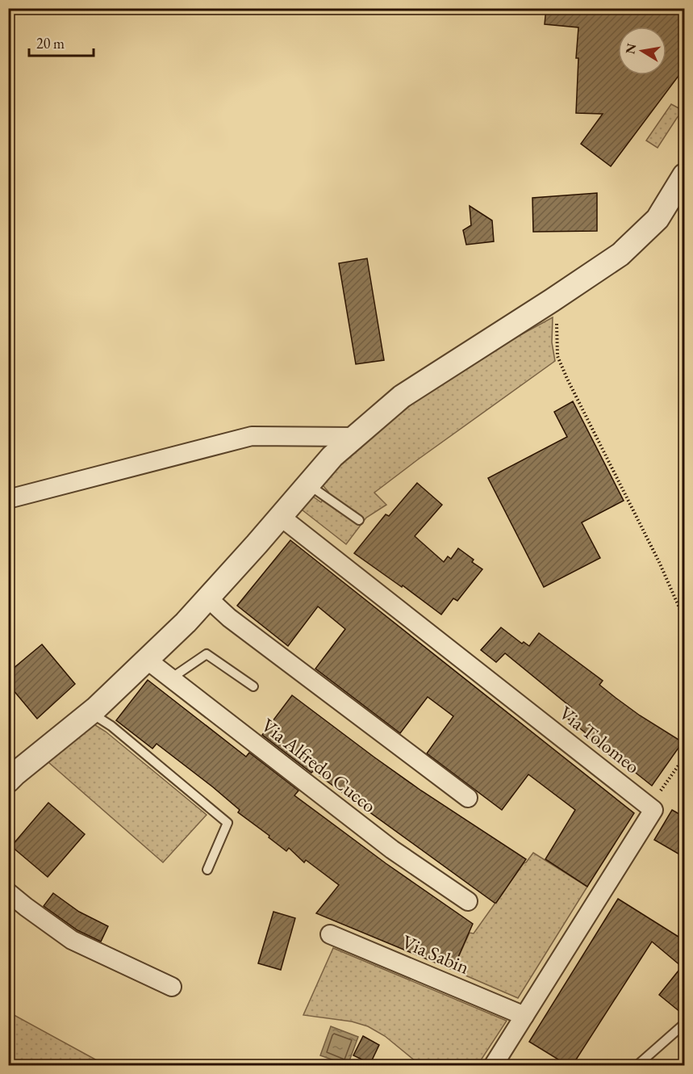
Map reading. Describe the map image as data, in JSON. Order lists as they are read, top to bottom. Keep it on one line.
{"streets":{"street":["Via Tolomeo","Via Alfredo Cucco","Via Sabin"]},"scale_bar":"20 m","north":"left"}
